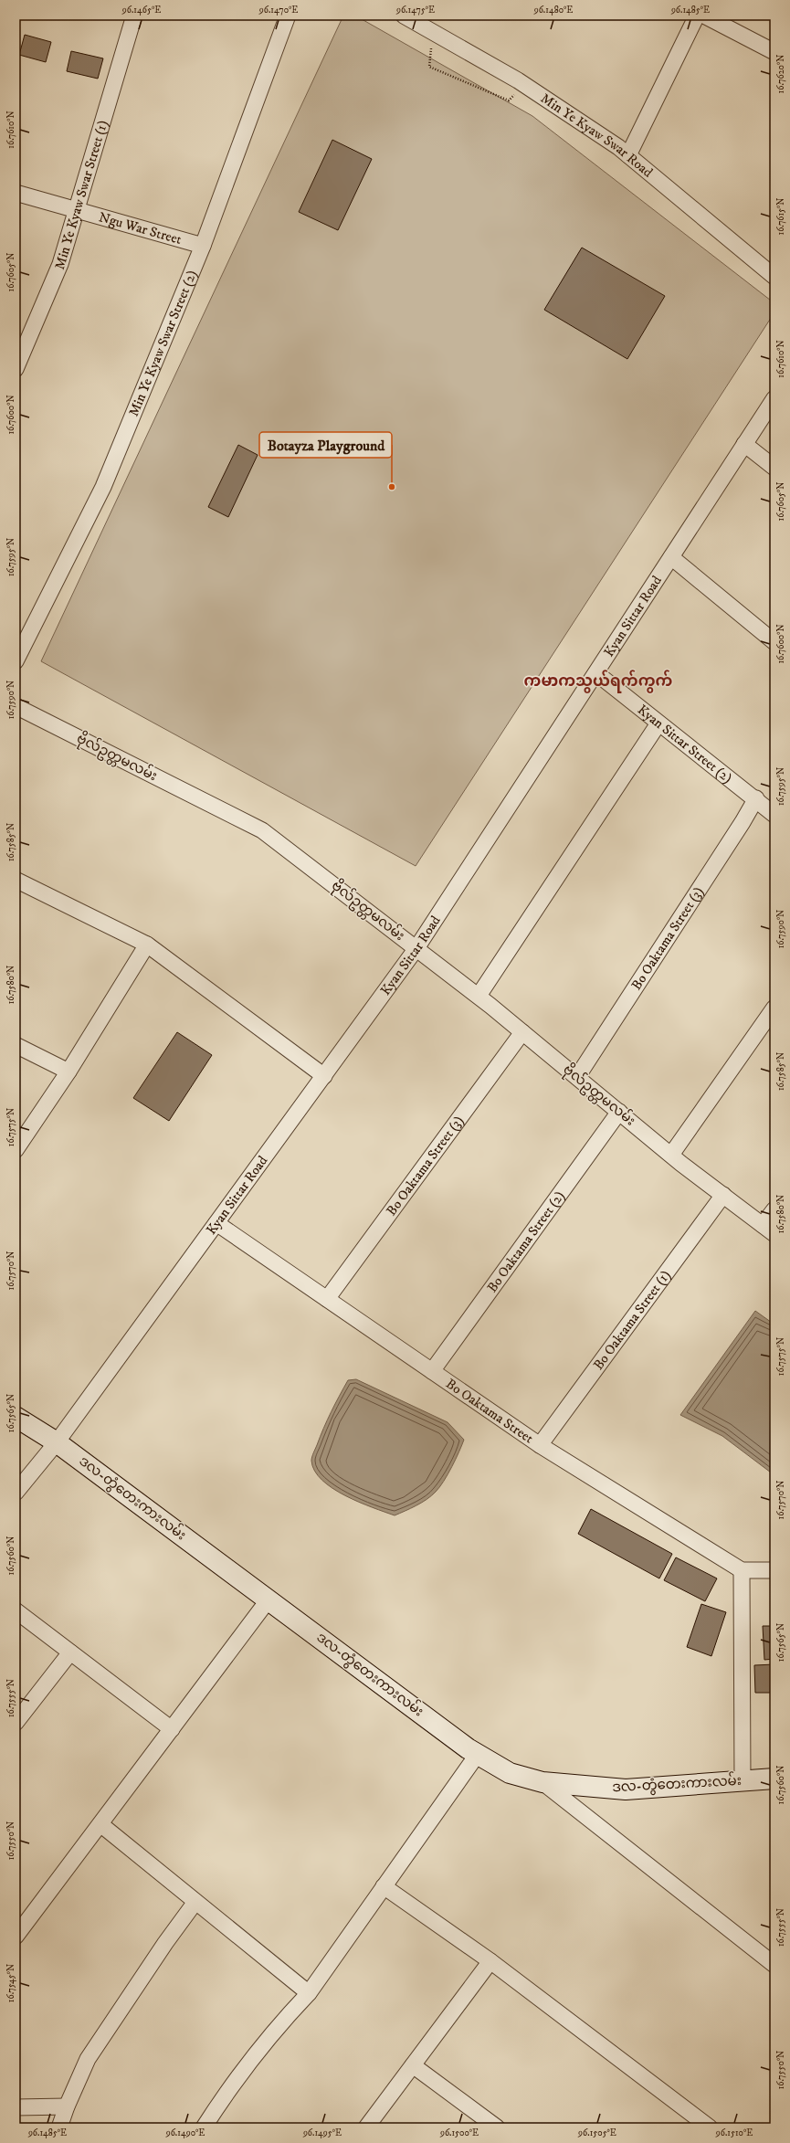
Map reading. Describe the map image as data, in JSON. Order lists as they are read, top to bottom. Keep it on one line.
{"streets":{"main road":["ဒလ-တွံတေးကားလမ်း"],"street":["Min Ye Kyaw Swar Road","Min Ye Kyaw Swar Street (1)","Ngu War Street","Min Ye Kyaw Swar Street (2)","Kyan Sittar Road","Kyan Sittar Street (2)","ဗိုလ်ဥတ္တမလမ်း","Bo Oaktama Street (3)","Bo Oaktama Street (2)","Bo Oaktama Street (1)","Bo Oaktama Street"]},"crossings":[["Min Ye Kyaw Swar Street (1)","Ngu War Street"],["Ngu War Street","Min Ye Kyaw Swar Street (2)"],["Kyan Sittar Road","Kyan Sittar Street (2)"],["Kyan Sittar Road","ဗိုလ်ဥတ္တမလမ်း"],["Kyan Sittar Road","Bo Oaktama Street"],["Kyan Sittar Road","ဒလ-တွံတေးကားလမ်း"],["Kyan Sittar Street (2)","Bo Oaktama Street (3)"],["ဗိုလ်ဥတ္တမလမ်း","Bo Oaktama Street (3)"],["ဗိုလ်ဥတ္တမလမ်း","Bo Oaktama Street (2)"],["ဗိုလ်ဥတ္တမလမ်း","Bo Oaktama Street (1)"],["Bo Oaktama Street (3)","Bo Oaktama Street"],["Bo Oaktama Street (2)","Bo Oaktama Street"],["Bo Oaktama Street (1)","Bo Oaktama Street"]],"districts":["ကမာကသွယ်ရက်ကွက်"],"places":["Botayza Playground"],"coordinates":["96.1465°E","96.1470°E","96.1475°E","96.1480°E","96.1485°E","16.7620°N","16.7610°N","16.7615°N","16.7605°N","16.7600°N","16.7595°N","16.7590°N","16.7585°N","16.7580°N","16.7575°N","16.7570°N","16.7565°N","16.7560°N","16.7555°N","16.7550°N","16.7545°N","96.1490°E","96.1495°E","96.1500°E","96.1505°E","96.1510°E"]}
